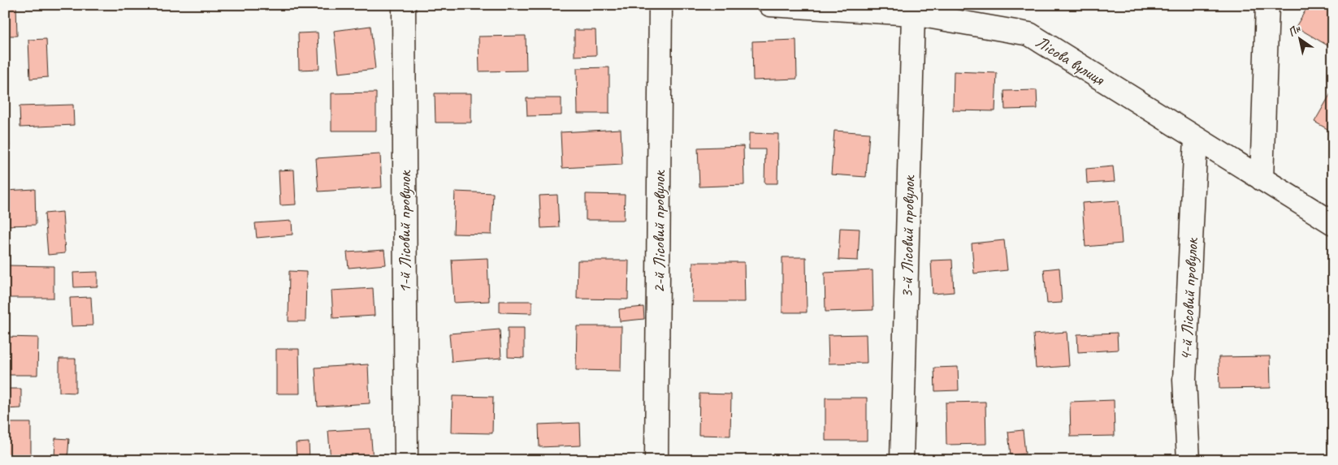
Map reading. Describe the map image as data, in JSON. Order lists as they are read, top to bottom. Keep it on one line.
{"streets":{"street":["Лісова вулиця","1-й Лісовий провулок","2-й Лісовий провулок","3-й Лісовий провулок","4-й Лісовий провулок"]},"crossings":[["Лісова вулиця","3-й Лісовий провулок"],["Лісова вулиця","4-й Лісовий провулок"]],"north":"top left"}
